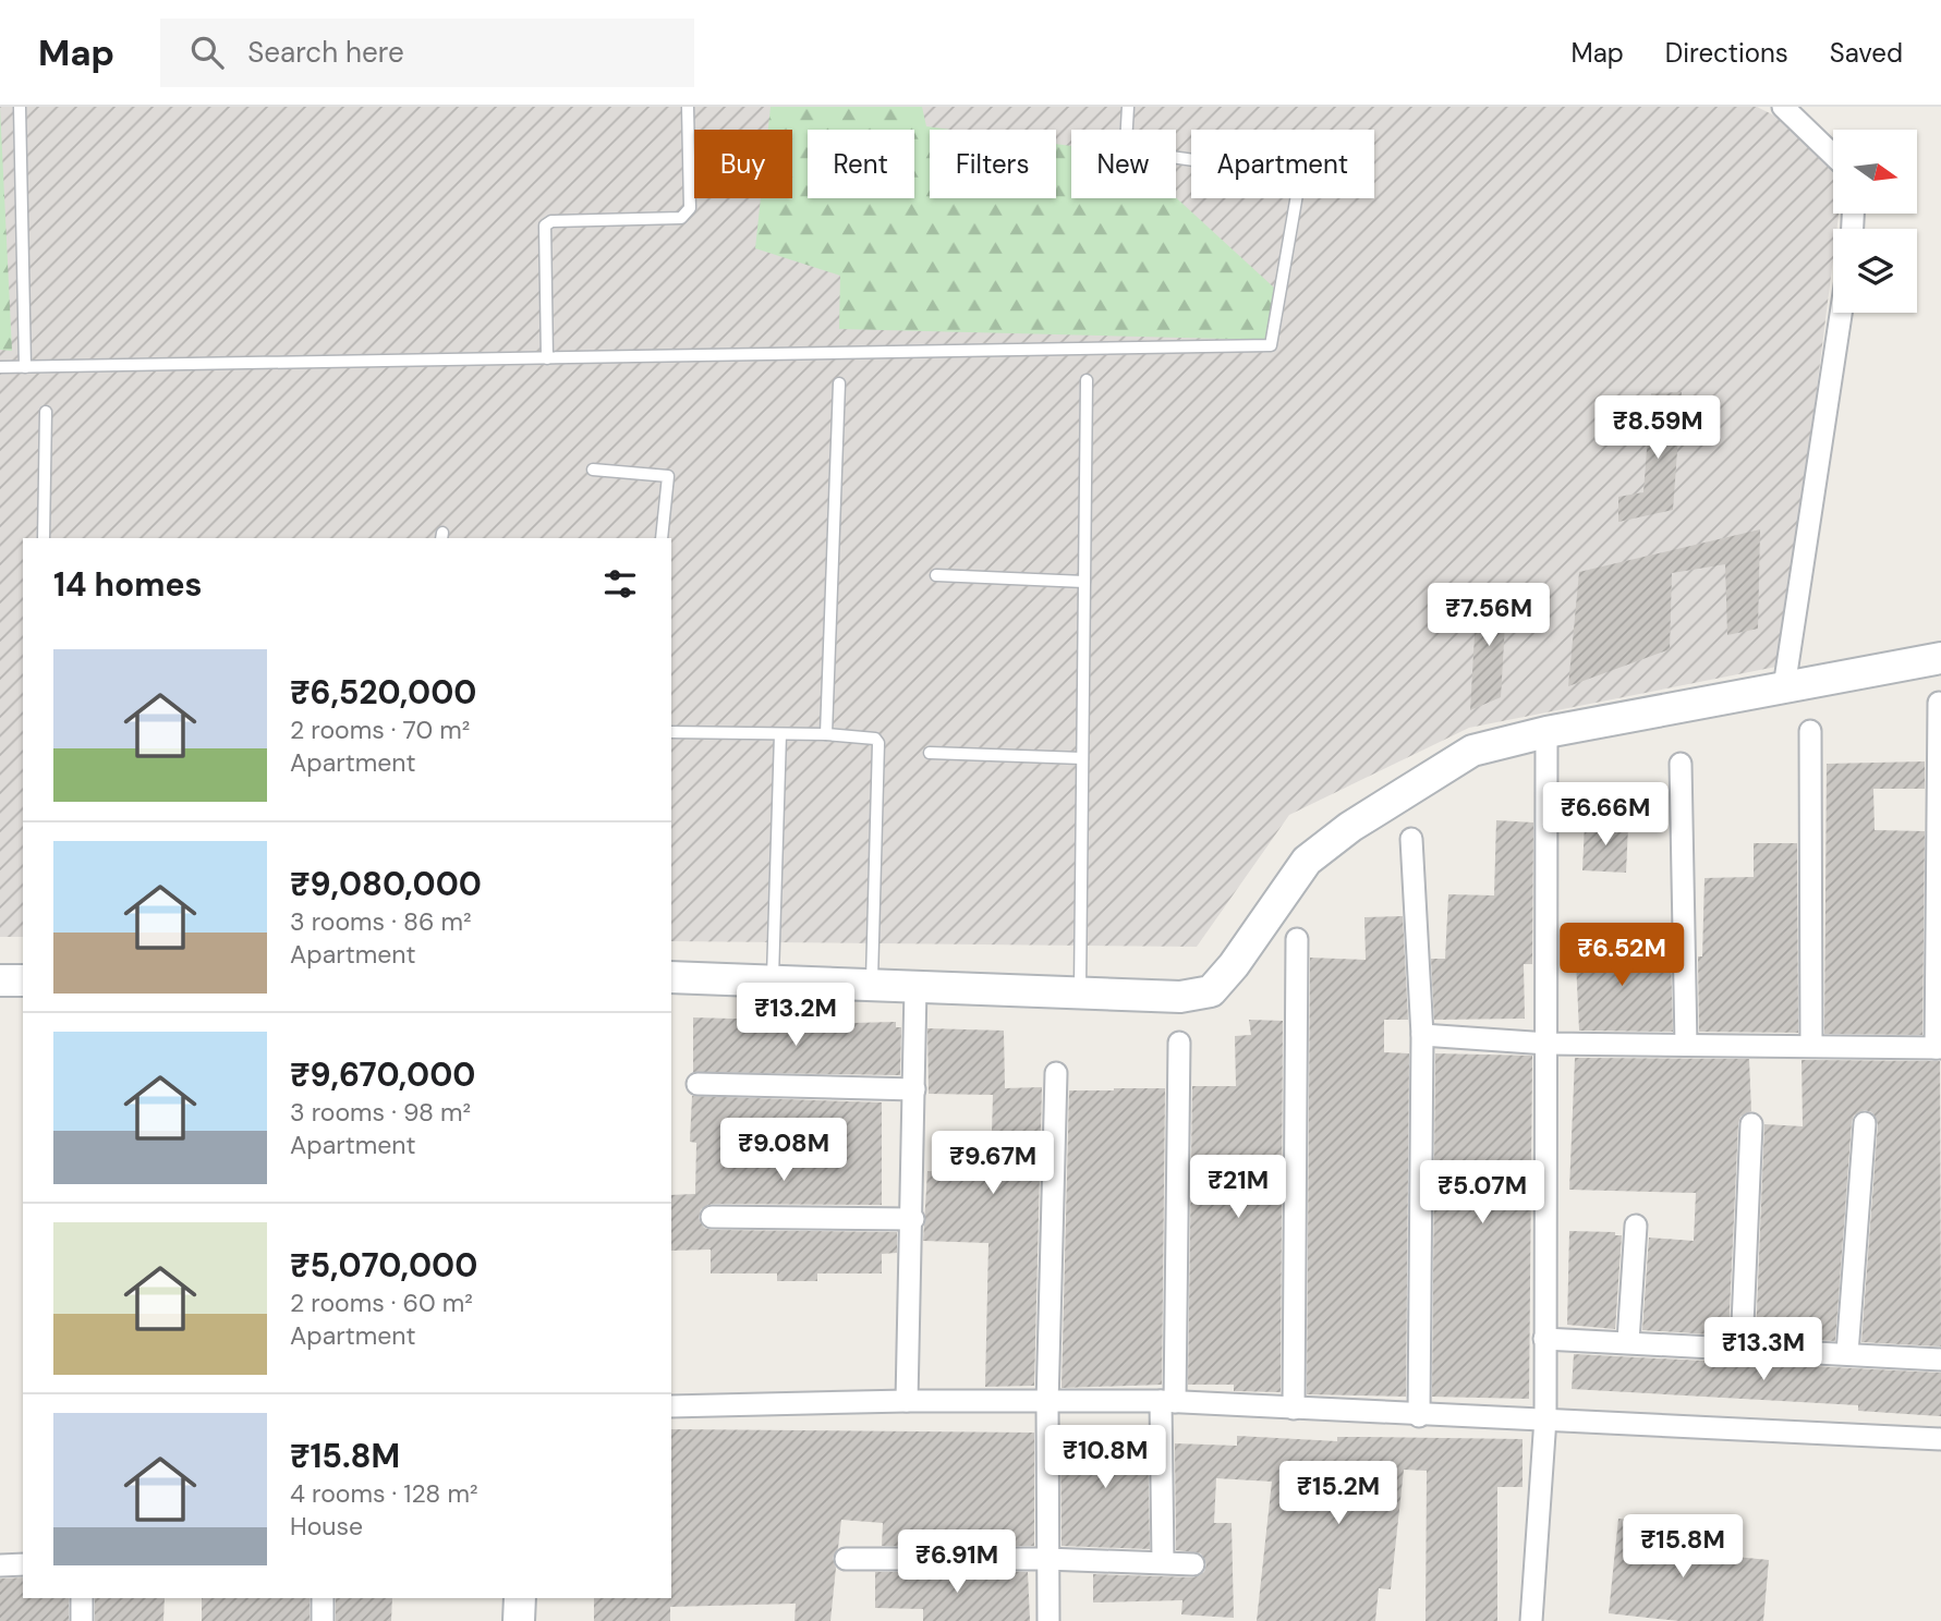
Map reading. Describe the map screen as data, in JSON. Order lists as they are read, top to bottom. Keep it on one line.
{"north":"right","page":{"header":"Map","search":"Search here","nav":["Map","Directions","Saved"],"chip":["Buy","Rent","Filters","New","Apartment"],"price":["₹8.59M","₹7.56M","₹6.66M","₹6.52M","₹13.2M","₹9.08M","₹9.67M","₹21M","₹5.07M","₹13.3M","₹10.8M","₹15.2M","₹15.8M","₹6.91M"],"heading":"14 homes","list":[{"name":"₹6,520,000","note":"2 rooms · 70 m² · Apartment"},{"name":"₹9,080,000","note":"3 rooms · 86 m² · Apartment"},{"name":"₹9,670,000","note":"3 rooms · 98 m² · Apartment"},{"name":"₹5,070,000","note":"2 rooms · 60 m² · Apartment"},{"name":"₹15.8M","note":"4 rooms · 128 m² · House"}]}}
